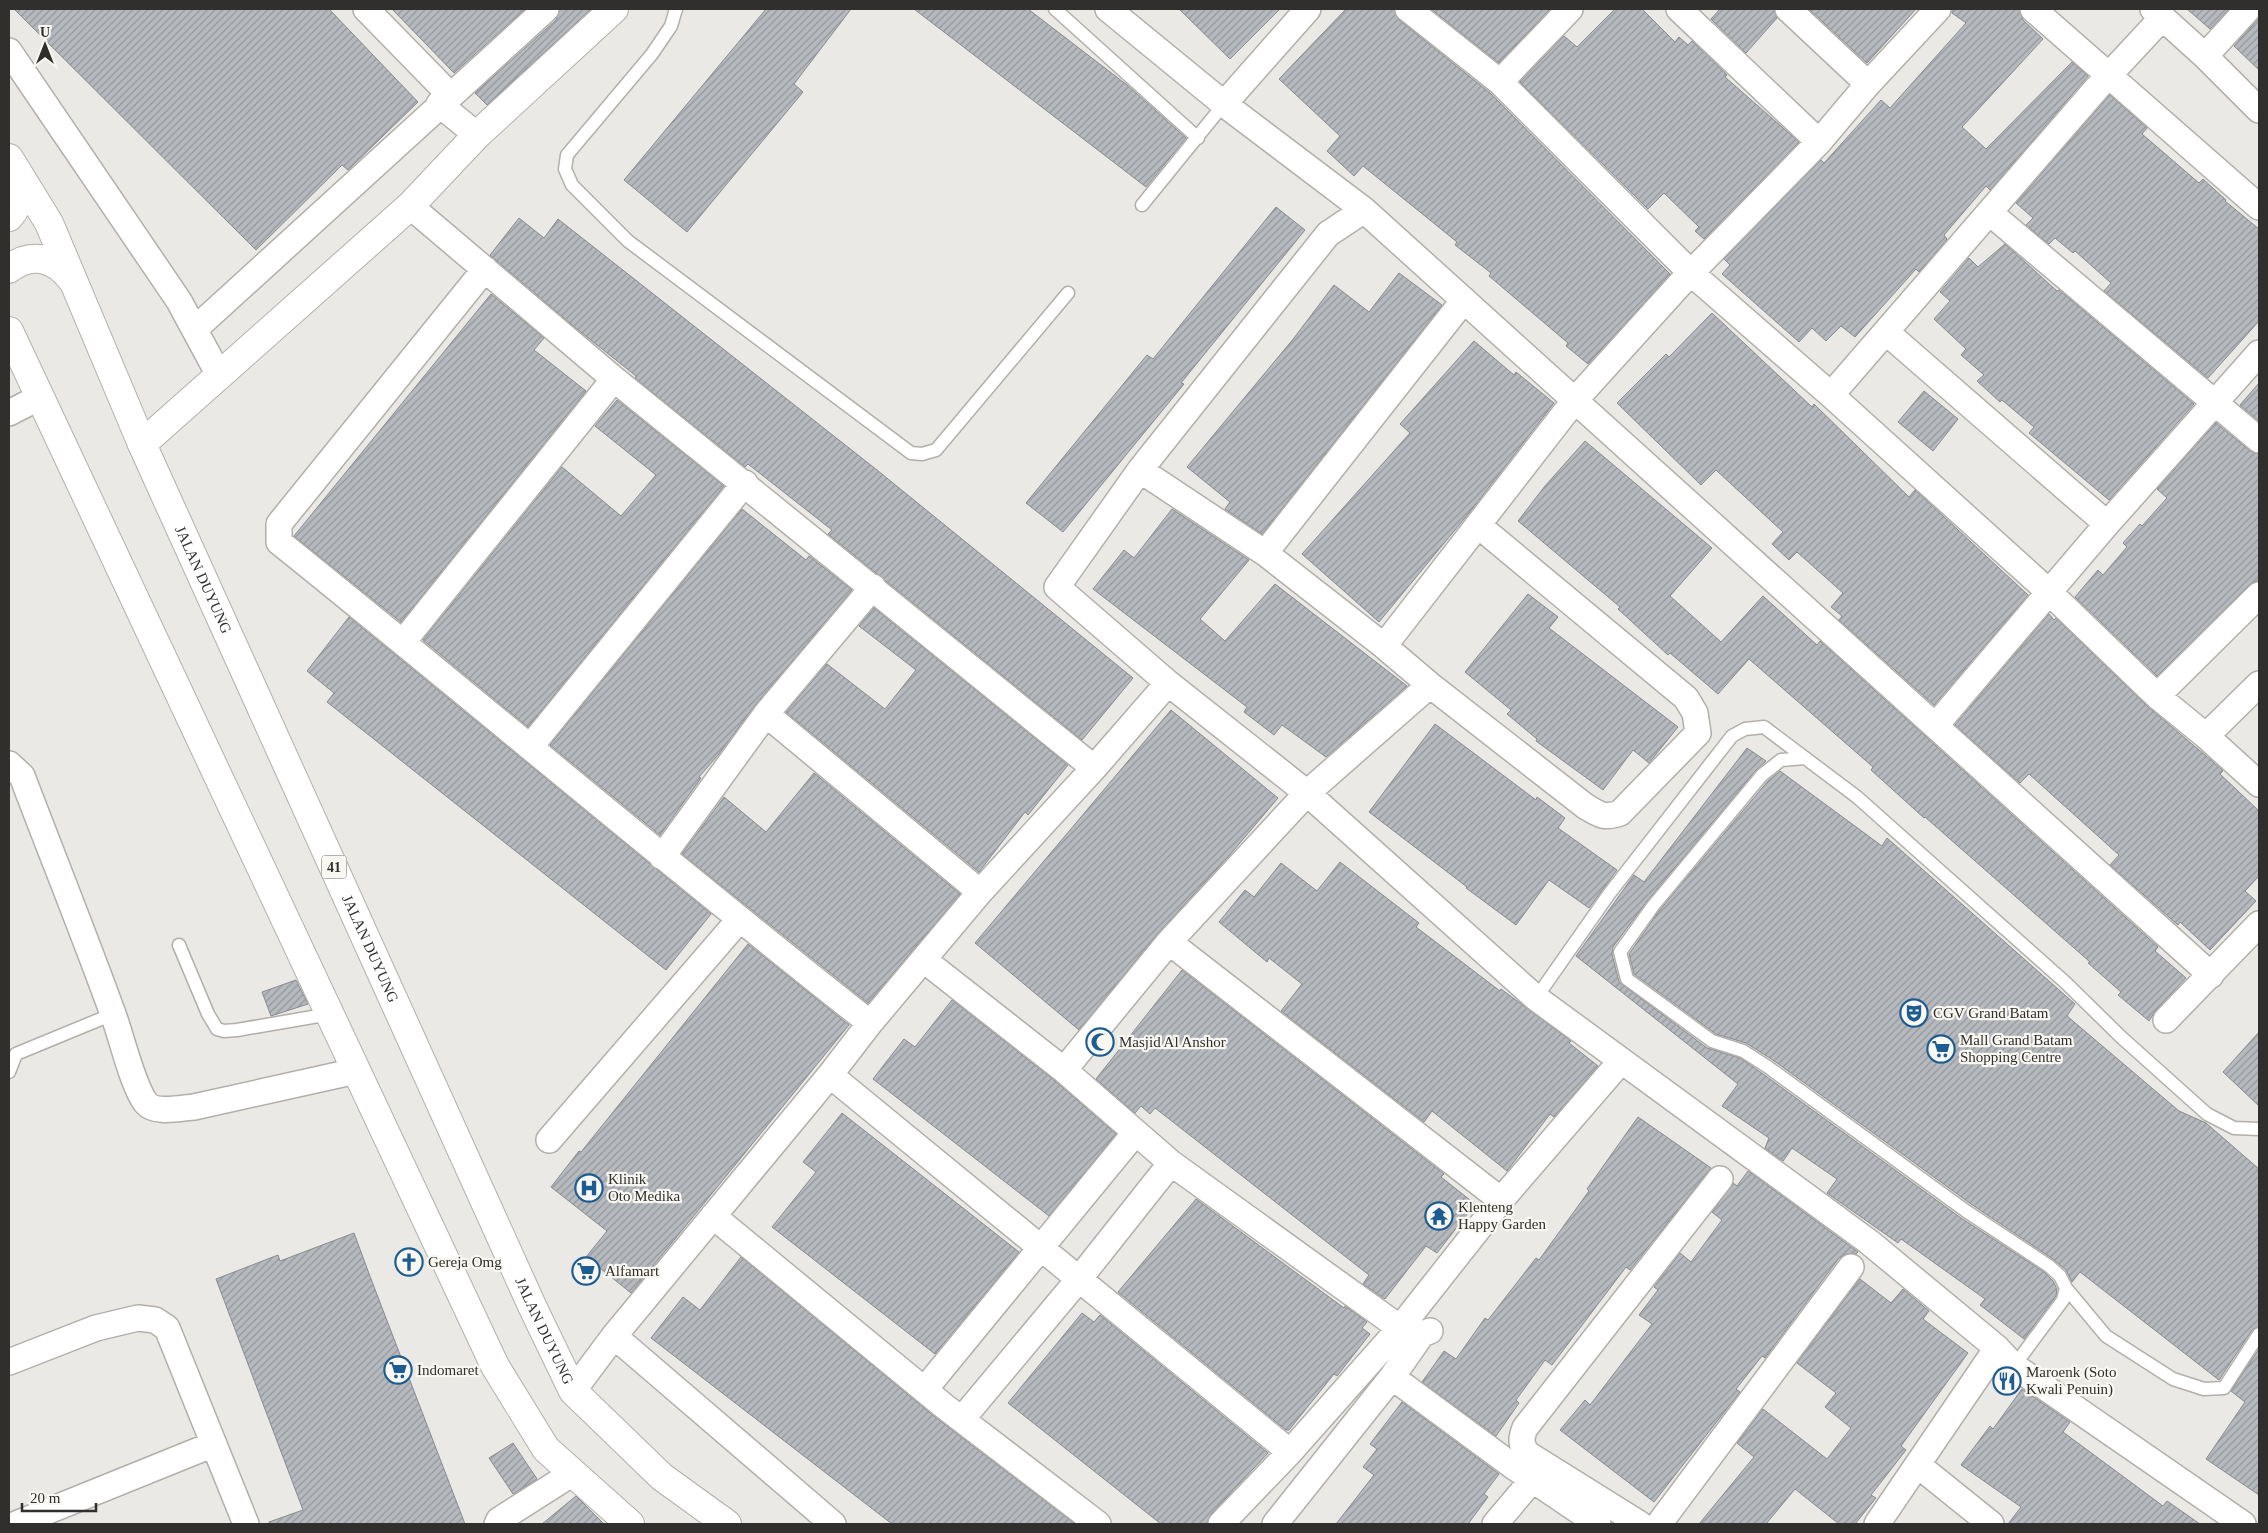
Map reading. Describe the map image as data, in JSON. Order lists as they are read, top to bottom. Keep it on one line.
{"streets":{"main road":["JALAN DUYUNG","41"]},"places":{"theatre":["CGV Grand Batam"],"mosque":["Masjid Al Anshor"],"supermarket":["Mall Grand Batam Shopping Centre","Alfamart","Indomaret"],"hospital":["Klinik Oto Medika"],"temple":["Klenteng Happy Garden"],"church":["Gereja Omg"],"restaurant":["Maroenk (Soto Kwali Penuin)"]},"scale_bar":"20 m","north":"top"}
